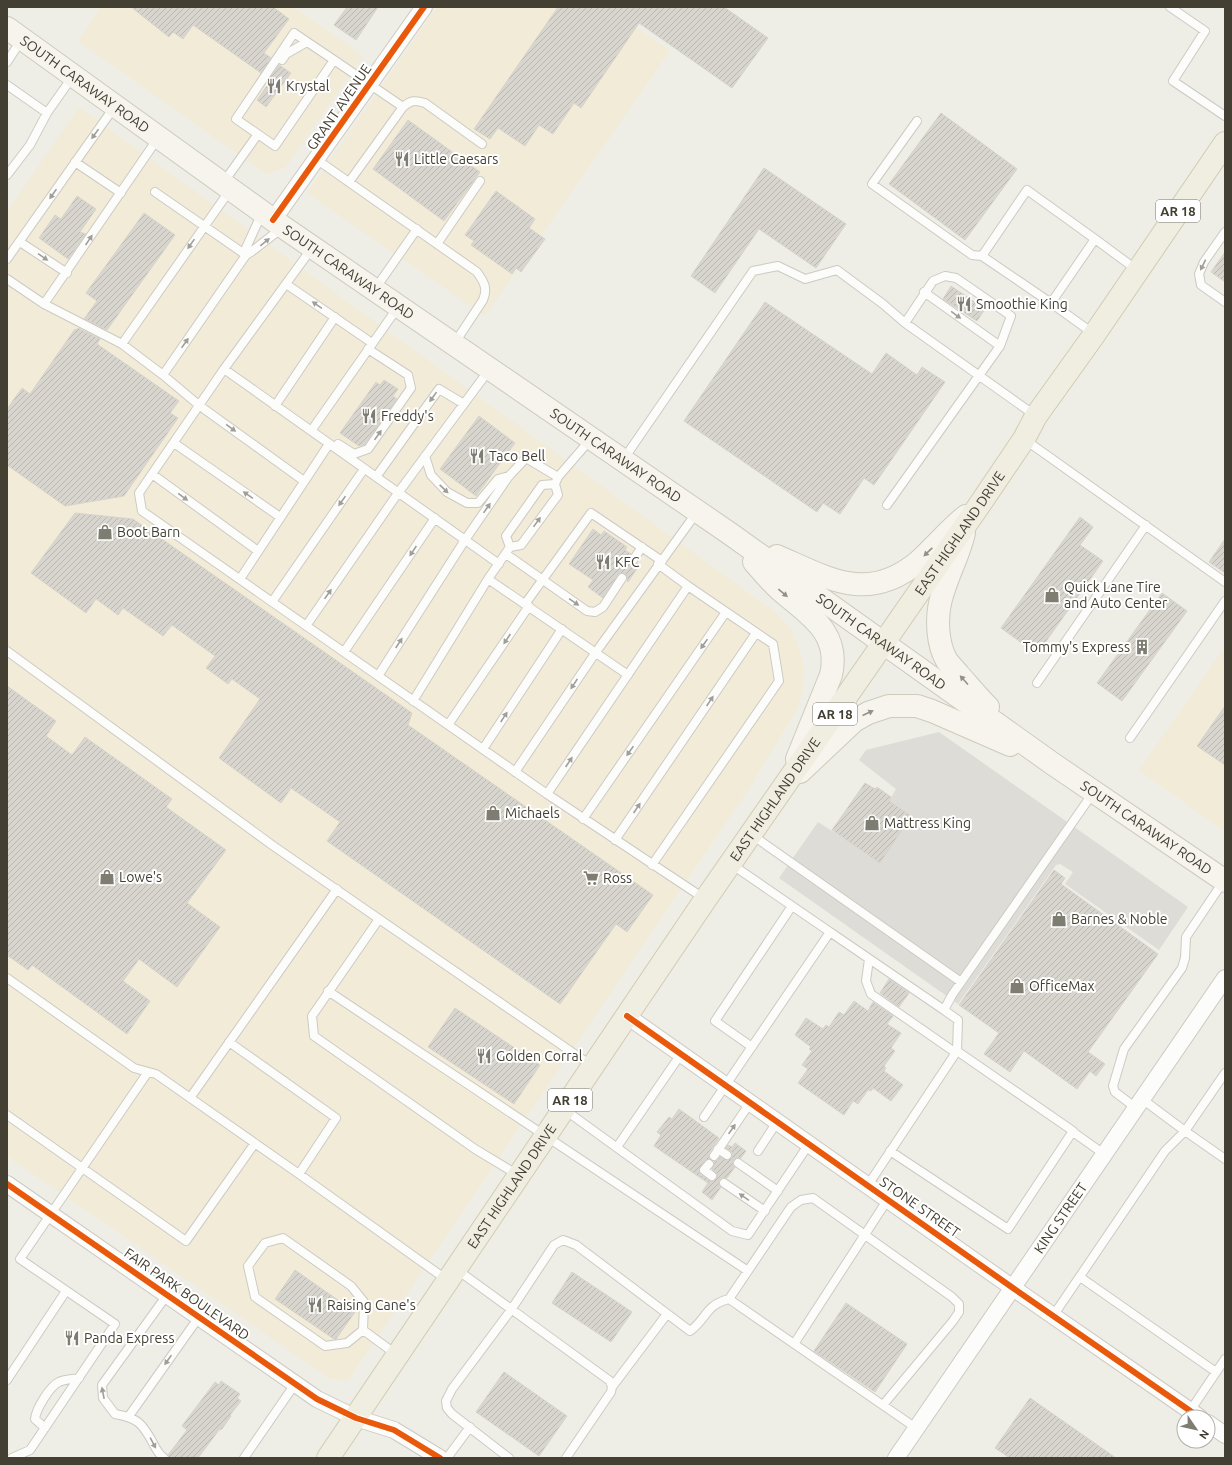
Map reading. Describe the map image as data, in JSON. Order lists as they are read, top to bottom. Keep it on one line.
{"streets":{"main road":["SOUTH CARAWAY ROAD","AR 18","EAST HIGHLAND DRIVE"],"street":["GRANT AVENUE","STONE STREET","KING STREET","FAIR PARK BOULEVARD"]},"crossings":[["SOUTH CARAWAY ROAD","GRANT AVENUE"],["SOUTH CARAWAY ROAD","EAST HIGHLAND DRIVE"],["EAST HIGHLAND DRIVE","STONE STREET"],["EAST HIGHLAND DRIVE","FAIR PARK BOULEVARD"],["STONE STREET","KING STREET"]],"places":{"restaurant":["Krystal","Little Caesars","Smoothie King","Freddy's","Taco Bell","KFC","Golden Corral","Raising Cane's","Panda Express"],"shop":["Boot Barn","Quick Lane Tire and Auto Center","Michaels","Mattress King","Lowe's","Barnes & Noble","OfficeMax"],"building":["Tommy's Express"],"supermarket":["Ross"]},"north":"bottom right"}
